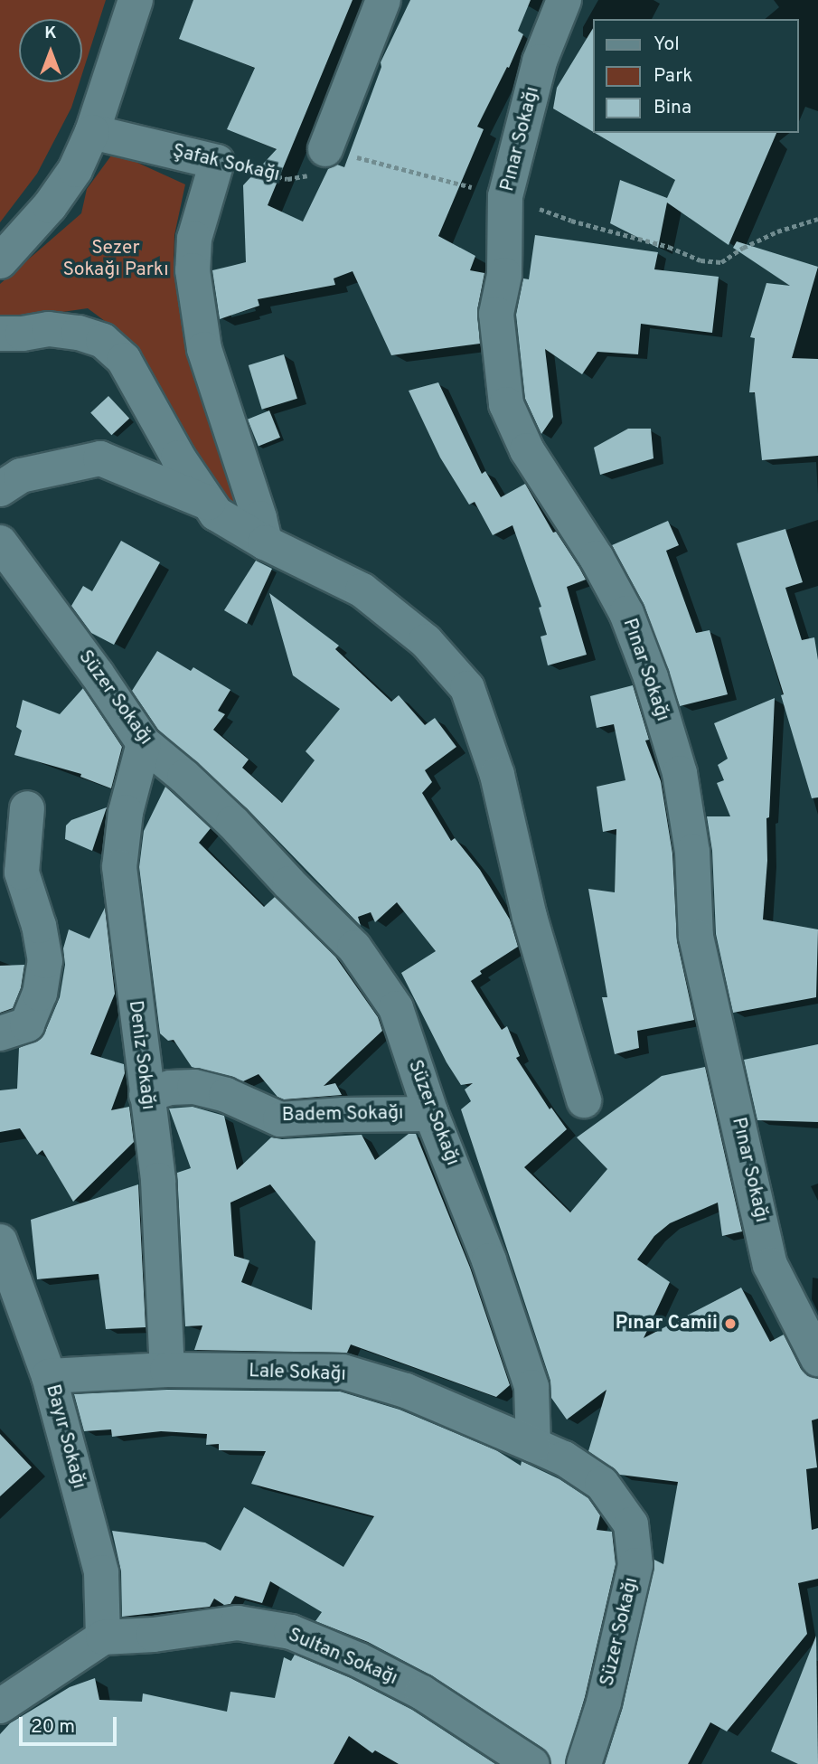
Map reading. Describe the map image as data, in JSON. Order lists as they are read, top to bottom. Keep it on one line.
{"streets":{"street":["Pınar Sokağı","Şafak Sokağı","Süzer Sokağı","Deniz Sokağı","Badem Sokağı","Lale Sokağı","Bayır Sokağı","Sultan Sokağı"]},"crossings":[["Süzer Sokağı","Deniz Sokağı"],["Süzer Sokağı","Badem Sokağı"],["Süzer Sokağı","Lale Sokağı"],["Deniz Sokağı","Badem Sokağı"],["Deniz Sokağı","Lale Sokağı"],["Lale Sokağı","Bayır Sokağı"],["Bayır Sokağı","Sultan Sokağı"]],"parks":["Sezer Sokağı Parkı"],"places":["Pınar Camii"],"legend":["Yol","Park","Bina"],"scale_bar":"20 m","north":"top"}
